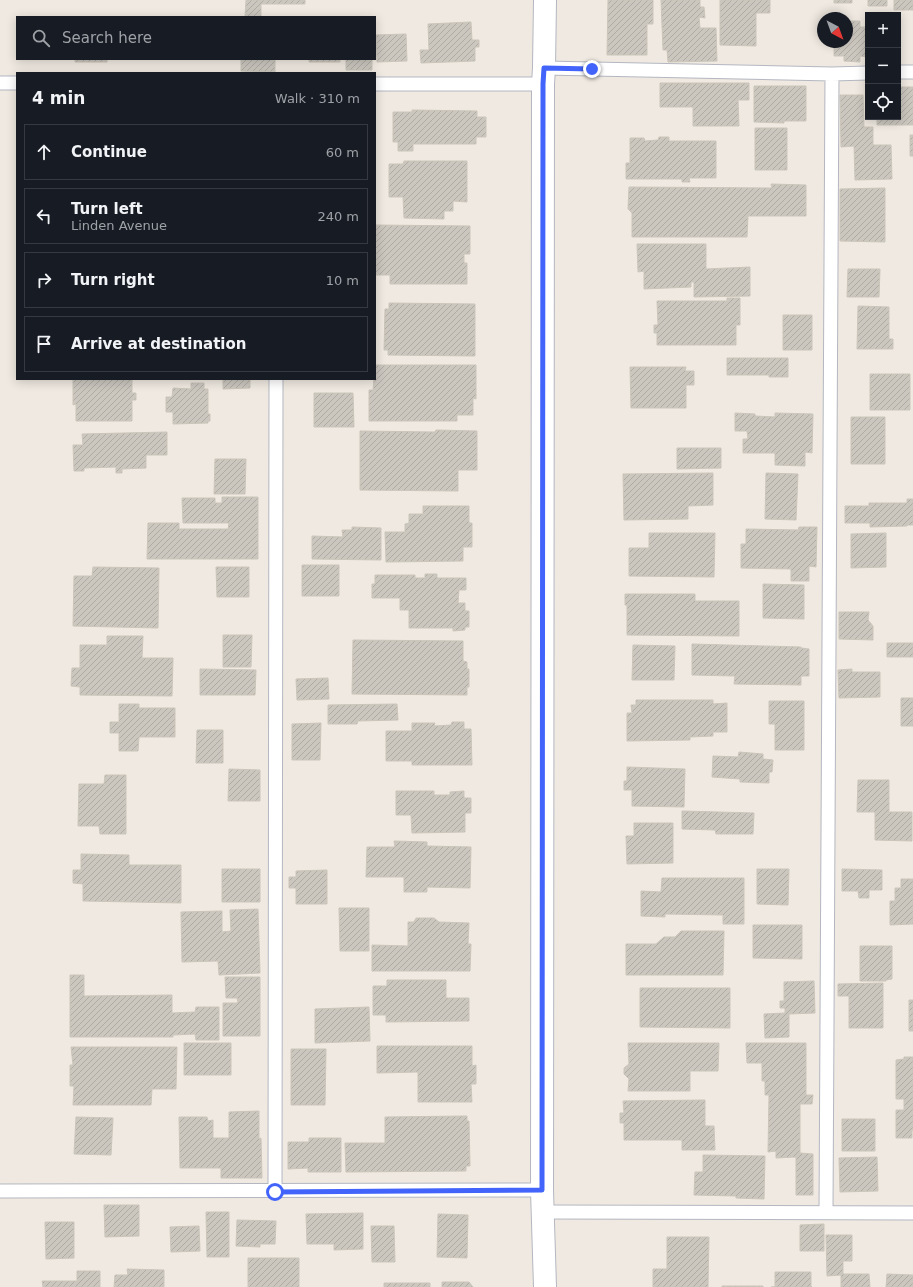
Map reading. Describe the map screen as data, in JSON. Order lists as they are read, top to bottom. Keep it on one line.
{"north":"bottom right","page":{"map_buttons":["+","−"],"search":"Search here","heading":["4 min","Walk · 310 m"],"list":[["Continue","60 m"],["Turn left","Linden Avenue","240 m"],["Turn right","10 m"],"Arrive at destination"]}}
